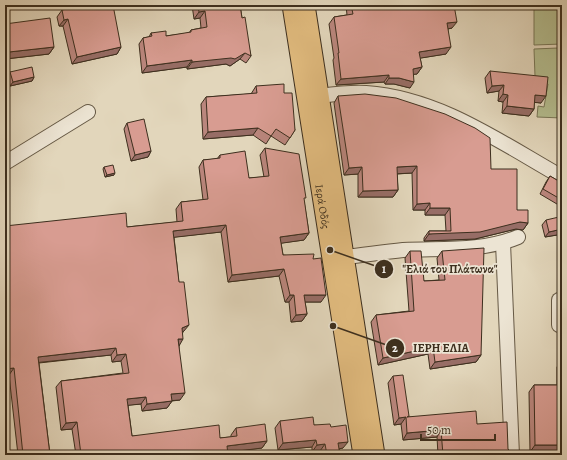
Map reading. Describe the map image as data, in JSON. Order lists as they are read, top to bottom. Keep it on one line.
{"streets":{"main road":["Ιερά Οδός"]},"places":["\"Ελιά του Πλάτωνα\"","ΙΕΡΗ ΕΛΙΑ"],"scale_bar":"50 m"}
